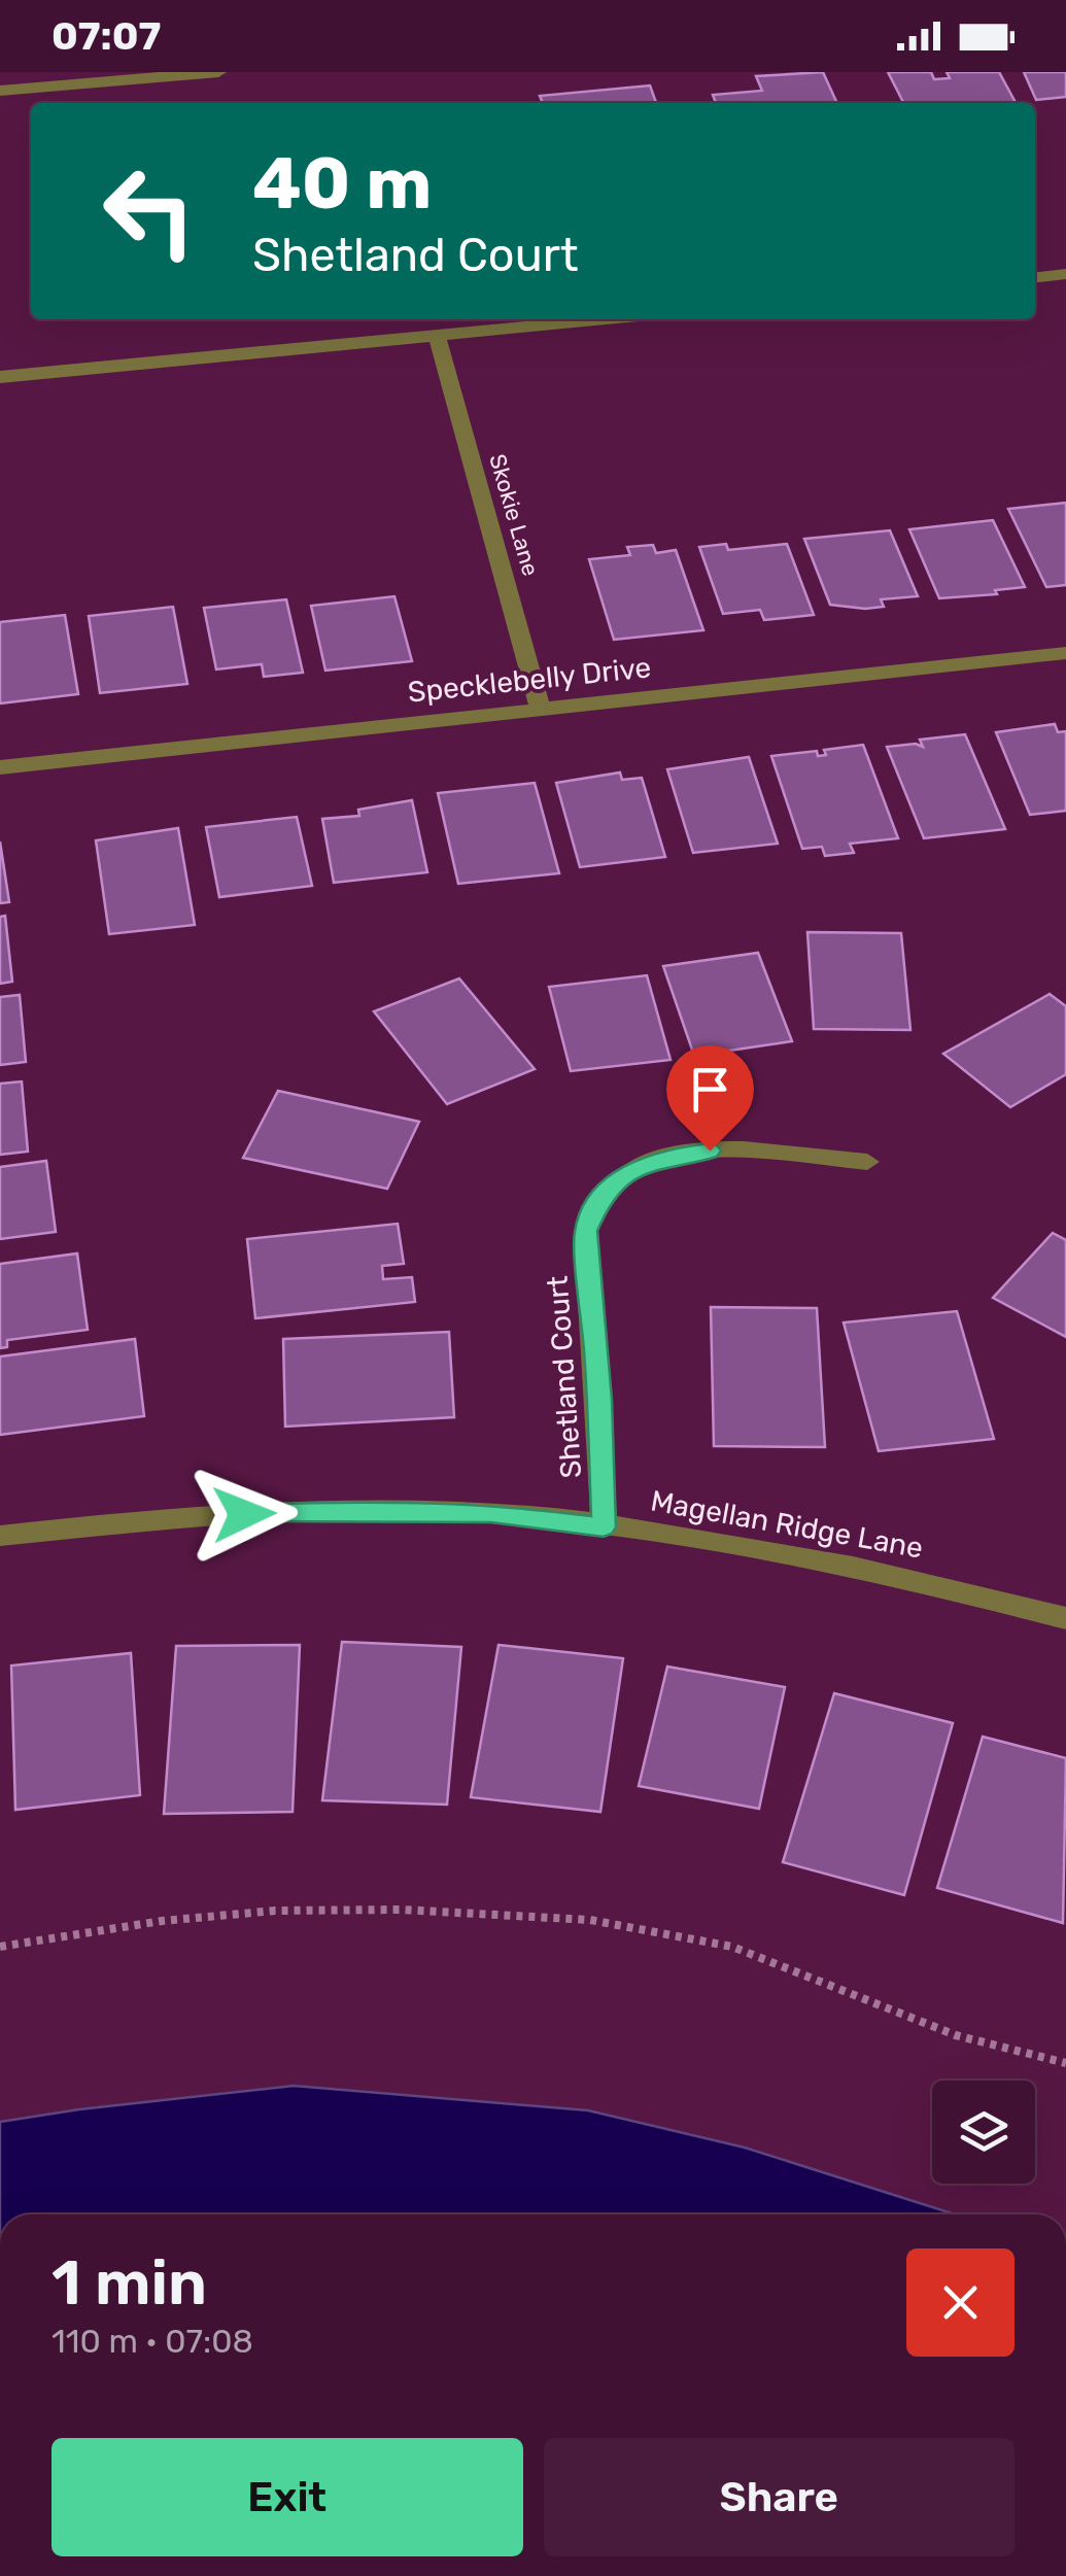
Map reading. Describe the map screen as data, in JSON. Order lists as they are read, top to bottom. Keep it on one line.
{"streets":{"street":["Skokie Lane","Specklebelly Drive","Shetland Court","Magellan Ridge Lane"]},"crossings":[["Skokie Lane","Specklebelly Drive"],["Shetland Court","Magellan Ridge Lane"]],"page":{"status":"07:07","turn":["40 m","Shetland Court"],"heading":["1 min","110 m · 07:08"],"buttons":["Exit","Share"]}}
